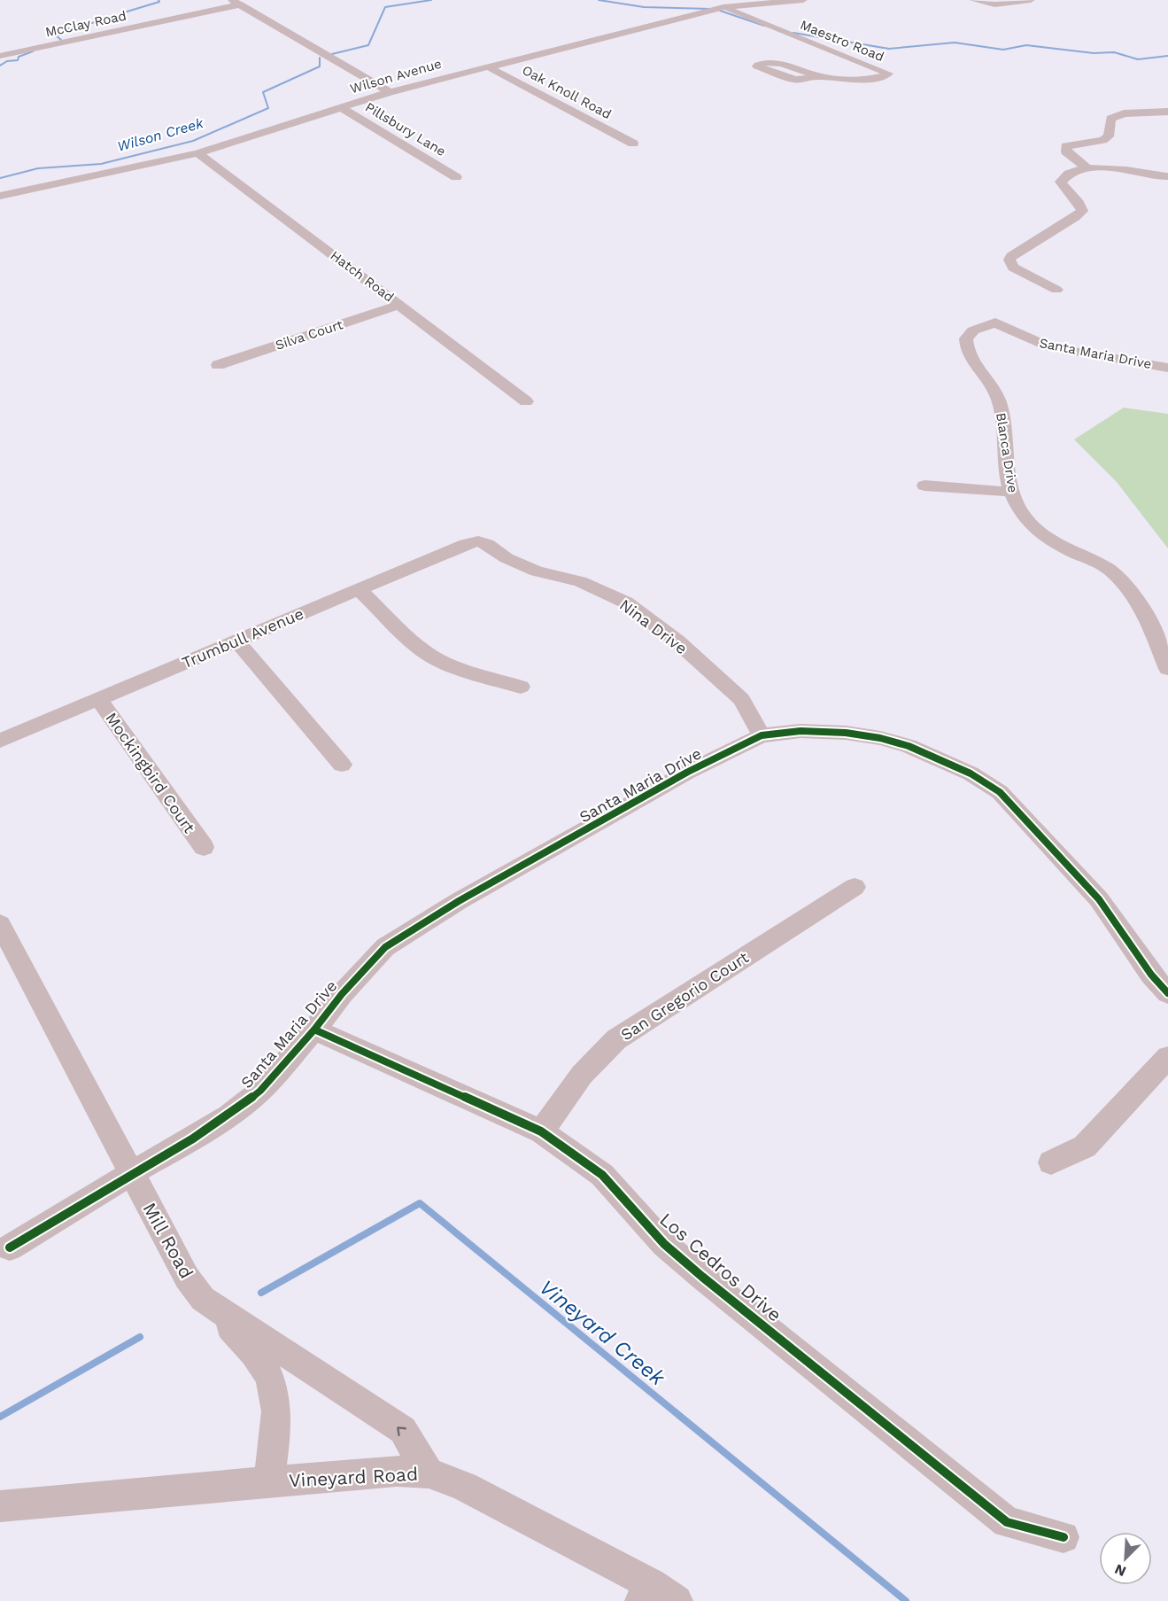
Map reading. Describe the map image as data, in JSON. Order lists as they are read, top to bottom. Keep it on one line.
{"streets":{"street":["McClay Road","Maestro Road","Wilson Avenue","Oak Knoll Road","Pillsbury Lane","Hatch Road","Silva Court","Santa Maria Drive","Blanca Drive","Nina Drive","Trumbull Avenue","Mockingbird Court","San Gregorio Court","Mill Road","Los Cedros Drive","Vineyard Road"]},"crossings":[["Maestro Road","Wilson Avenue"],["Wilson Avenue","Oak Knoll Road"],["Wilson Avenue","Pillsbury Lane"],["Wilson Avenue","Hatch Road"],["Hatch Road","Silva Court"],["Santa Maria Drive","Blanca Drive"],["Santa Maria Drive","Nina Drive"],["Santa Maria Drive","Mill Road"],["Santa Maria Drive","Los Cedros Drive"],["Nina Drive","Trumbull Avenue"],["Trumbull Avenue","Mockingbird Court"],["San Gregorio Court","Los Cedros Drive"],["Mill Road","Vineyard Road"]],"one_way":["Mill Road"],"water":["Wilson Creek","Vineyard Creek"],"north":"bottom left"}
